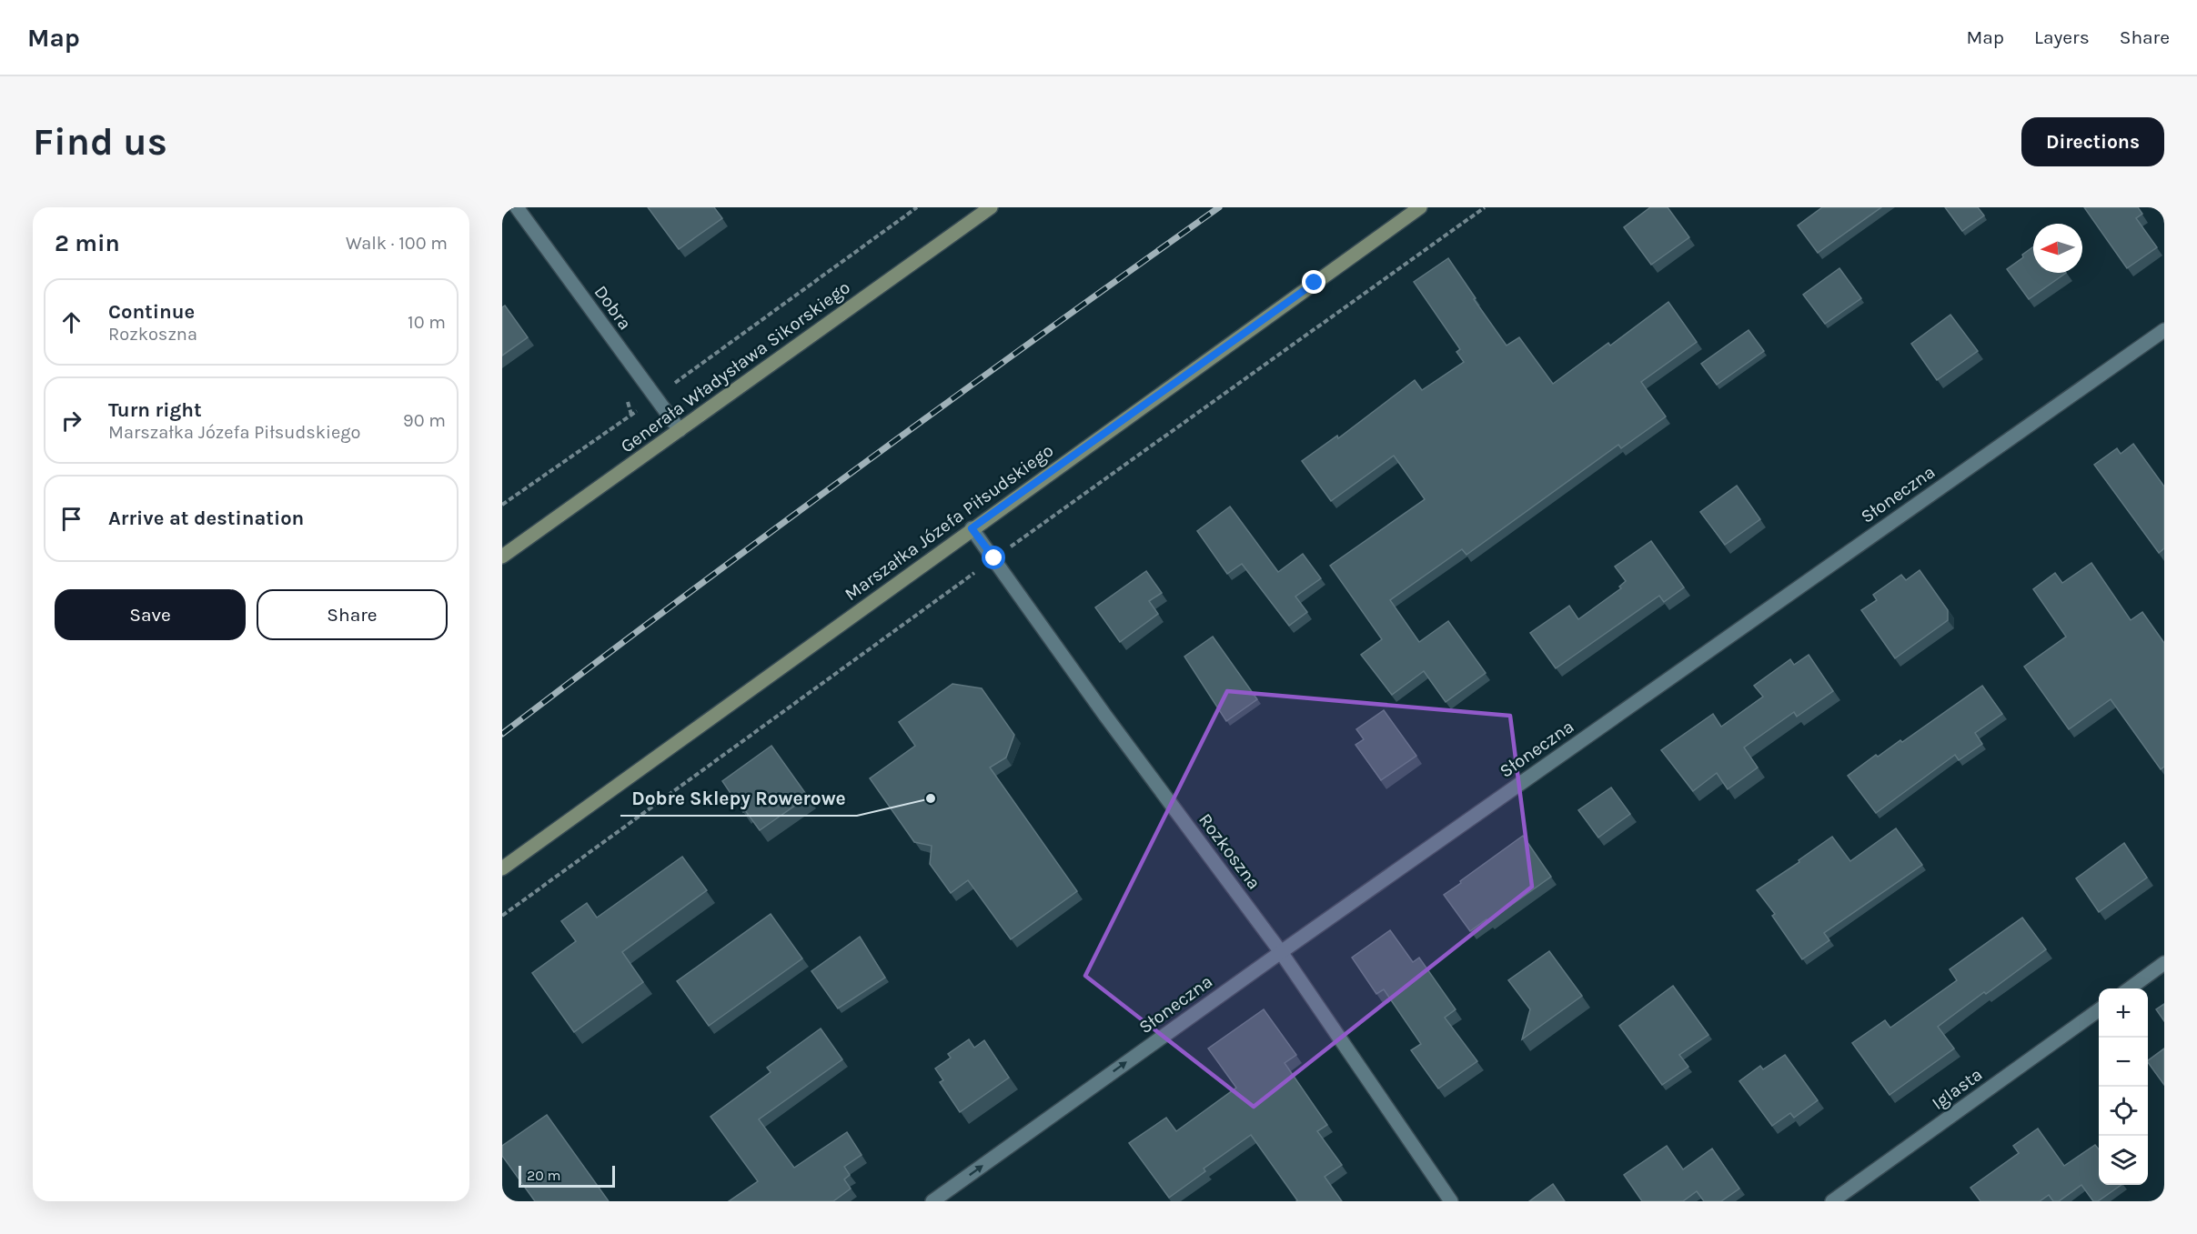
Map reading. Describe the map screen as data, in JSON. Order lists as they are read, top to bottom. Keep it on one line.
{"streets":{"main road":["Generała Władysława Sikorskiego","Marszałka Józefa Piłsudskiego"],"street":["Dobra","Słoneczna","Rozkoszna","Iglasta"]},"crossings":[["Dobra","Generała Władysława Sikorskiego"],["Słoneczna","Rozkoszna"],["Marszałka Józefa Piłsudskiego","Rozkoszna"]],"places":["Dobre Sklepy Rowerowe"],"scale_bar":"20 m","north":"left","page":{"header":"Map","nav":["Map","Layers","Share"],"buttons":["Directions",["Save","Share"]],"title":"Find us","heading":["2 min","Walk · 100 m"],"list":[["Continue","Rozkoszna","10 m"],["Turn right","Marszałka Józefa Piłsudskiego","90 m"],"Arrive at destination"],"map_buttons":["+","−"],"scale":"20 m"}}
